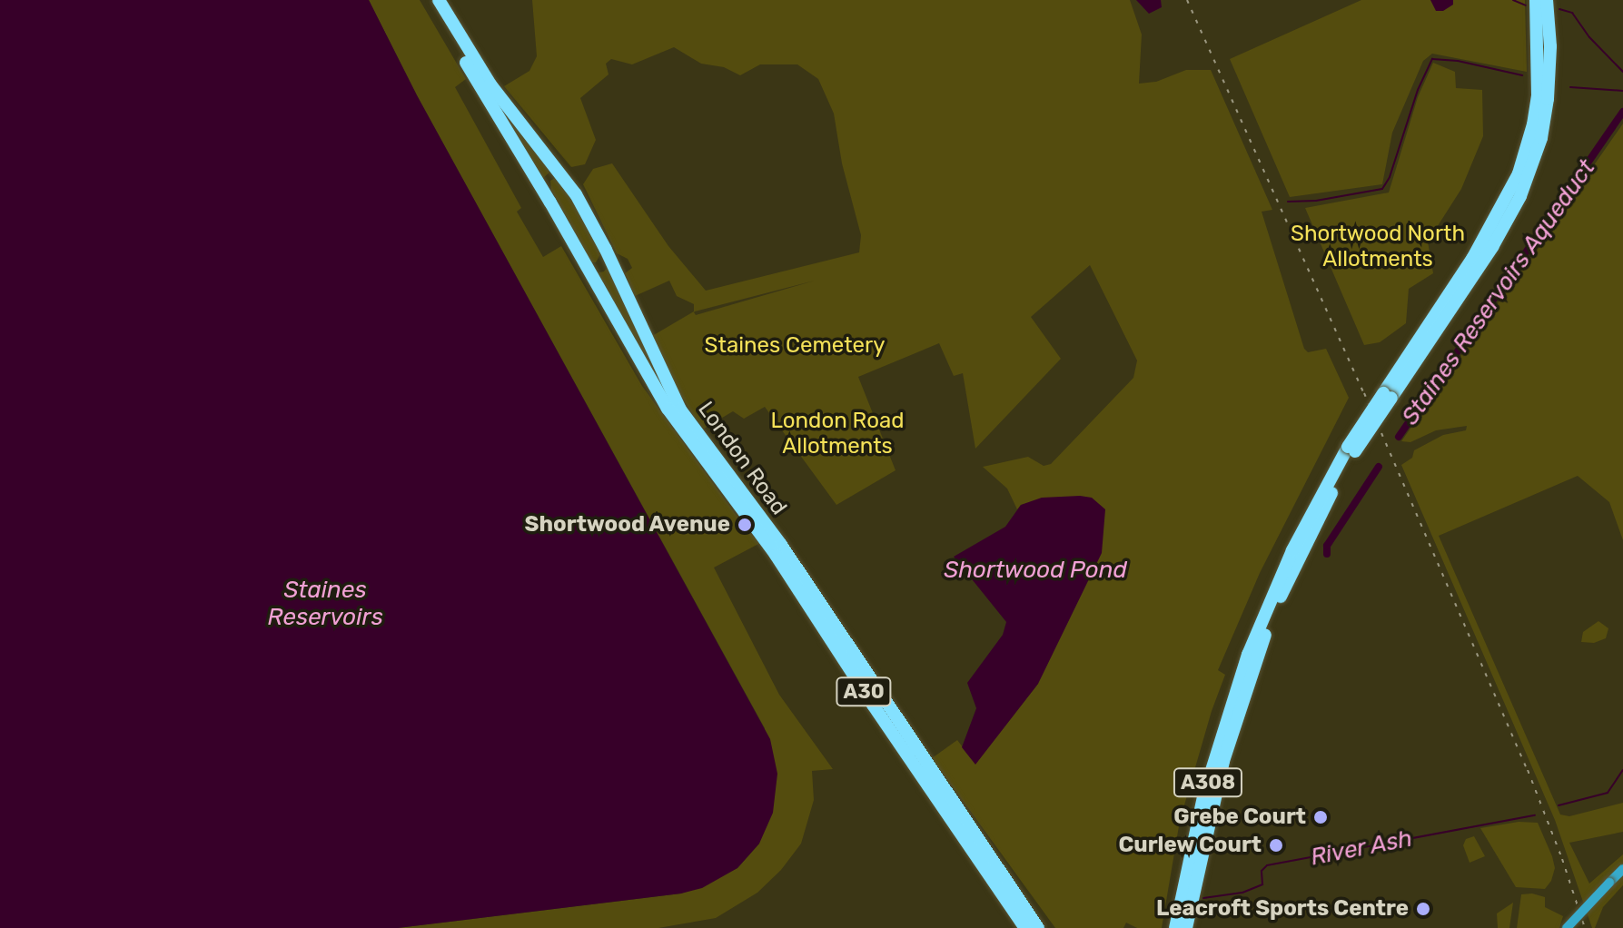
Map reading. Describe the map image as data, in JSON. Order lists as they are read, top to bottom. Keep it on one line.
{"streets":{"highway":["London Road","A30","A308"]},"crossings":[["London Road","A30"]],"water":["Staines Reservoirs Aqueduct","Shortwood Pond","Staines Reservoirs","River Ash"],"parks":["Shortwood North Allotments","Staines Cemetery","London Road Allotments"],"places":["Shortwood Avenue","Grebe Court","Curlew Court","Leacroft Sports Centre"]}
